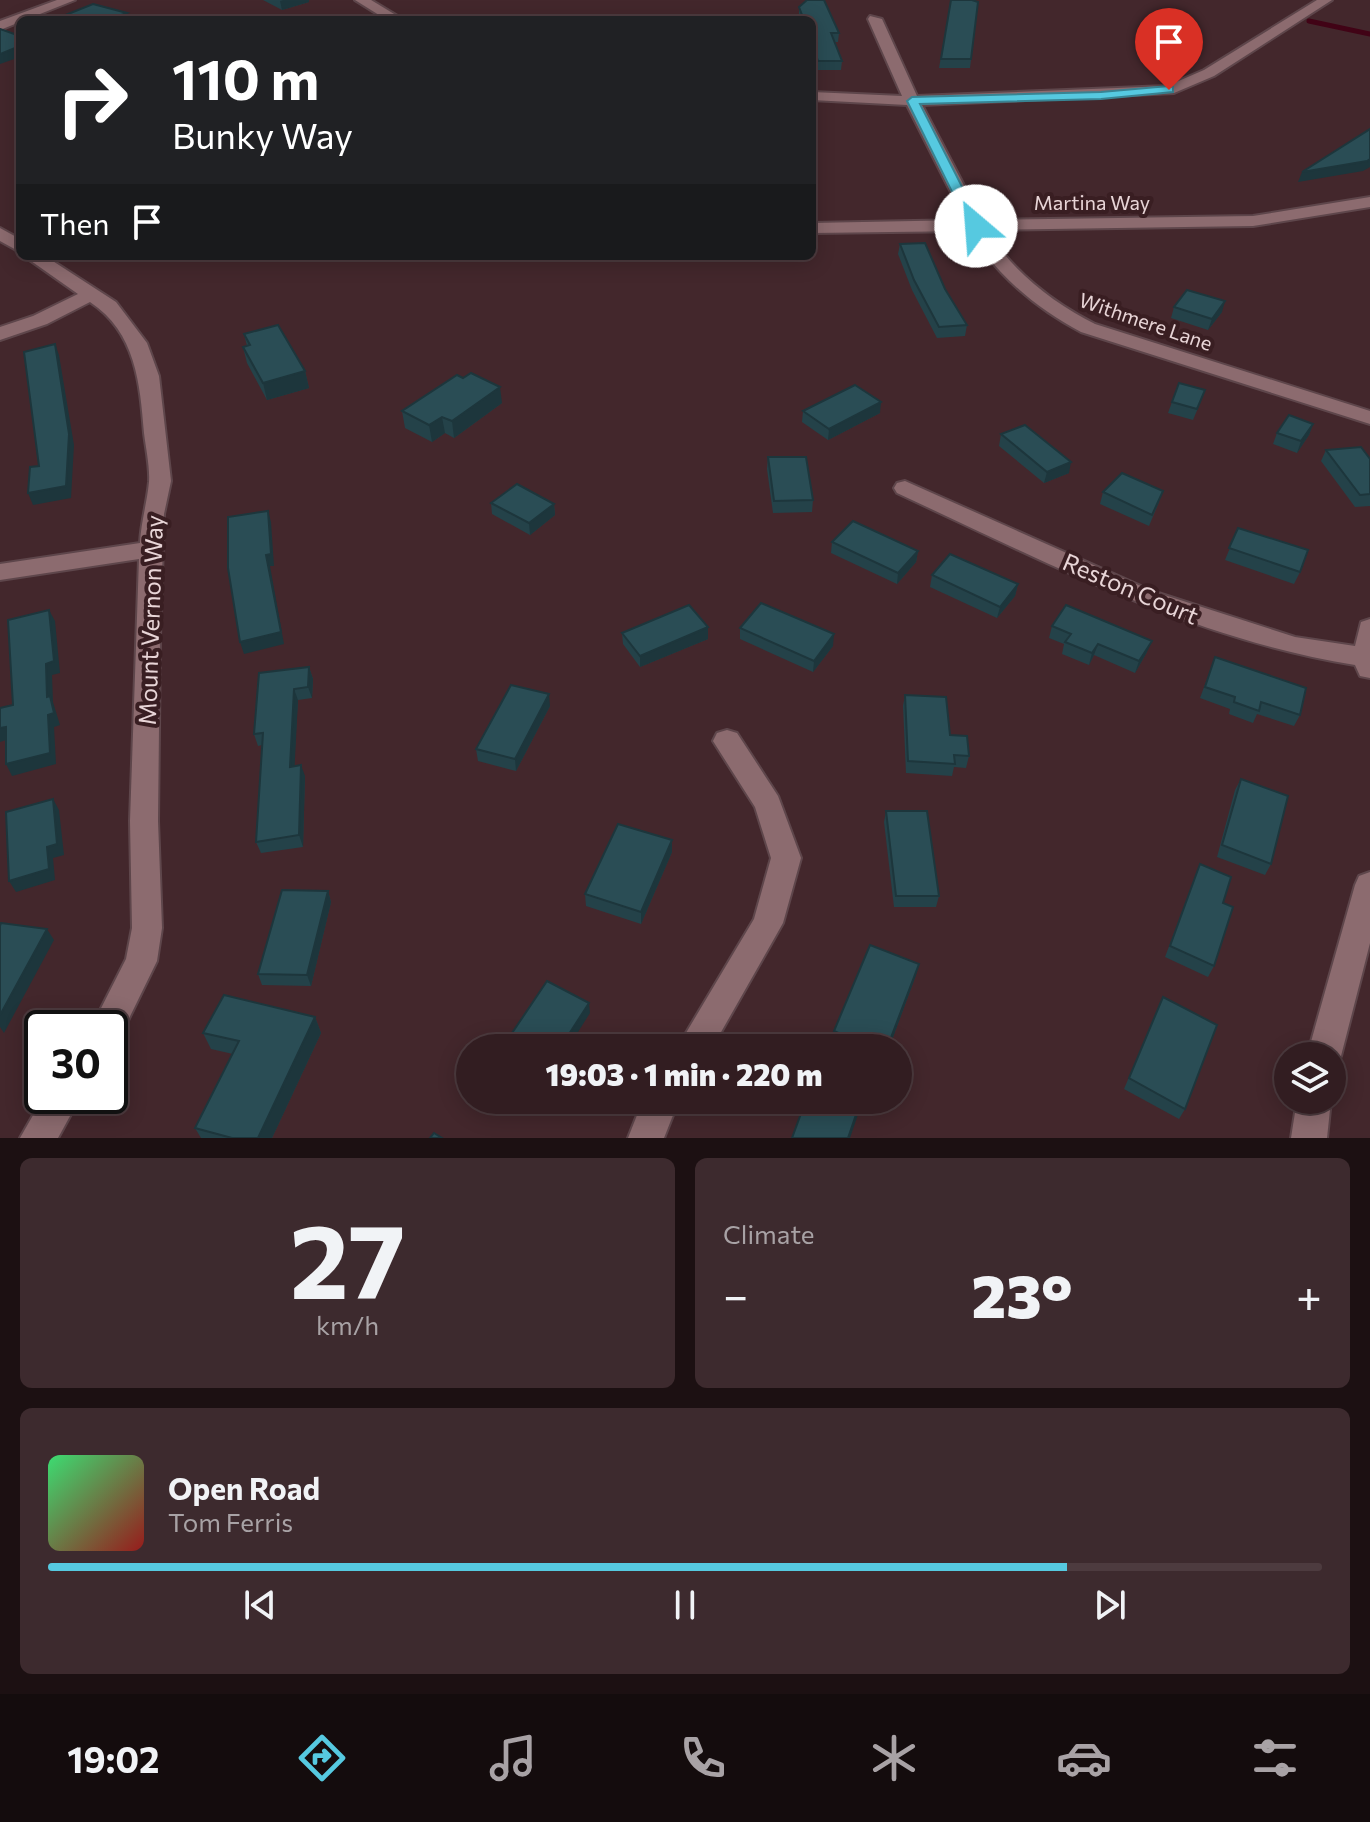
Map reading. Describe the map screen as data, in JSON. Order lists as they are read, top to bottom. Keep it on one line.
{"streets":{"street":["Martina Way","Withmere Lane","Reston Court","Mount Vernon Way"]},"crossings":[["Martina Way","Withmere Lane"]],"page":{"turn":["110 m","Bunky Way"],"then":"Then","limit":"30","trip":"19:03 · 1 min · 220 m","tile":[["27","km/h"],"Climate"],"heat":["−","23°","+"],"song":["Open Road","Tom Ferris"],"tabs":"19:02"}}
